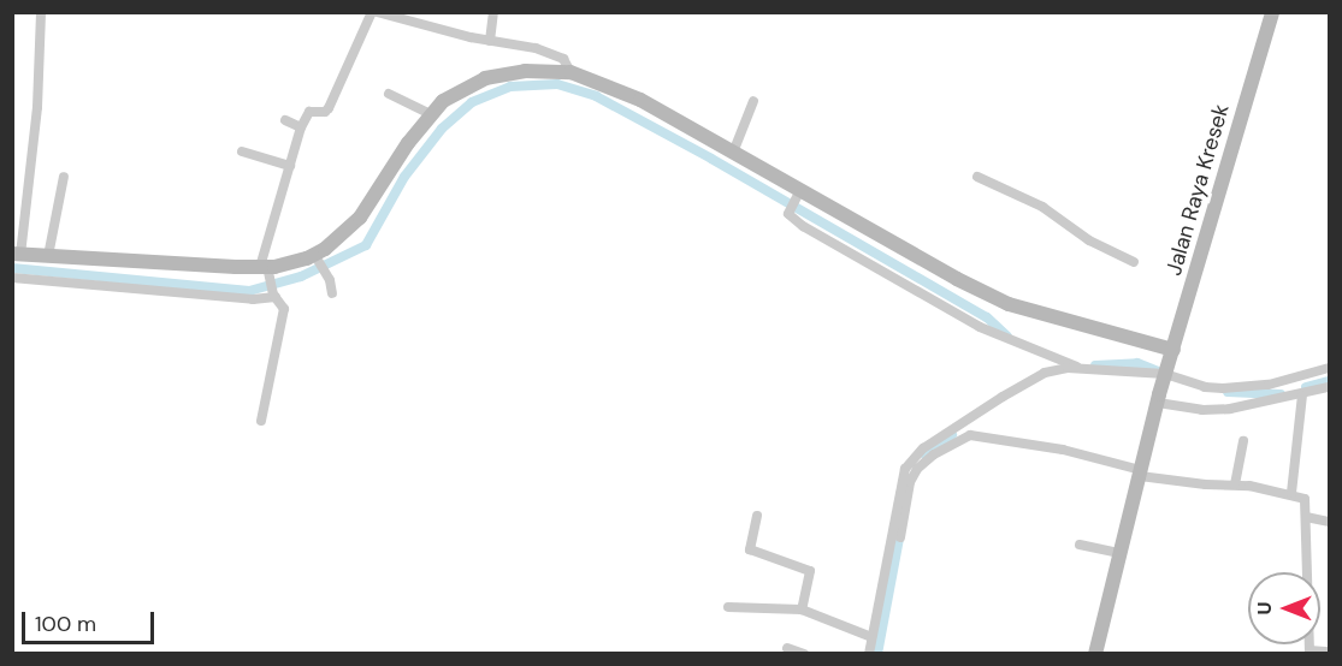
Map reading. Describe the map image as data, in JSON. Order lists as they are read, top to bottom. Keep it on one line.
{"streets":{"main road":["Jalan Raya Kresek"]},"scale_bar":"100 m","north":"left"}
